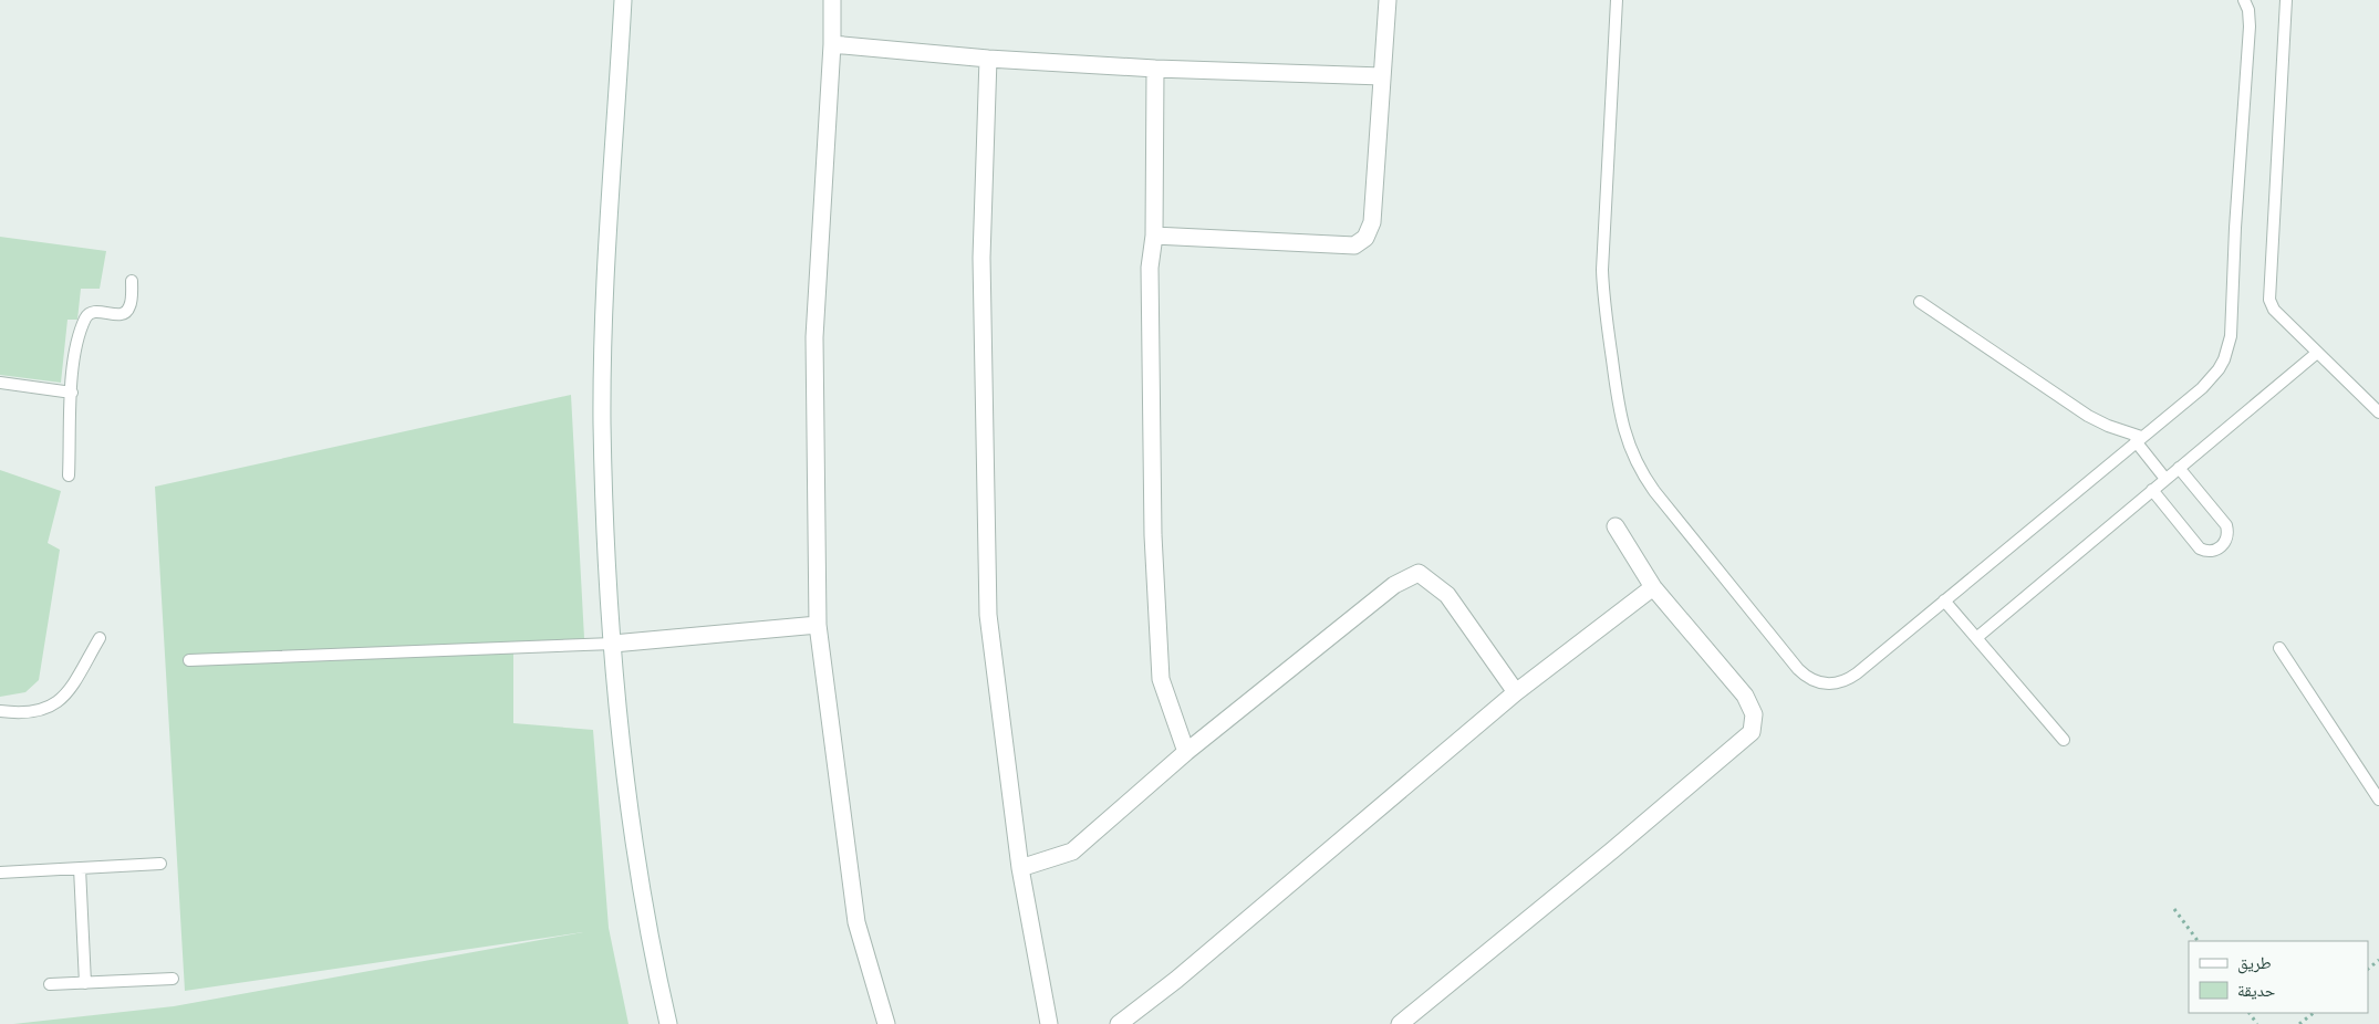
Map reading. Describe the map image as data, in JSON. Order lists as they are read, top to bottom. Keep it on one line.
{"legend":["طريق","حديقة"]}
